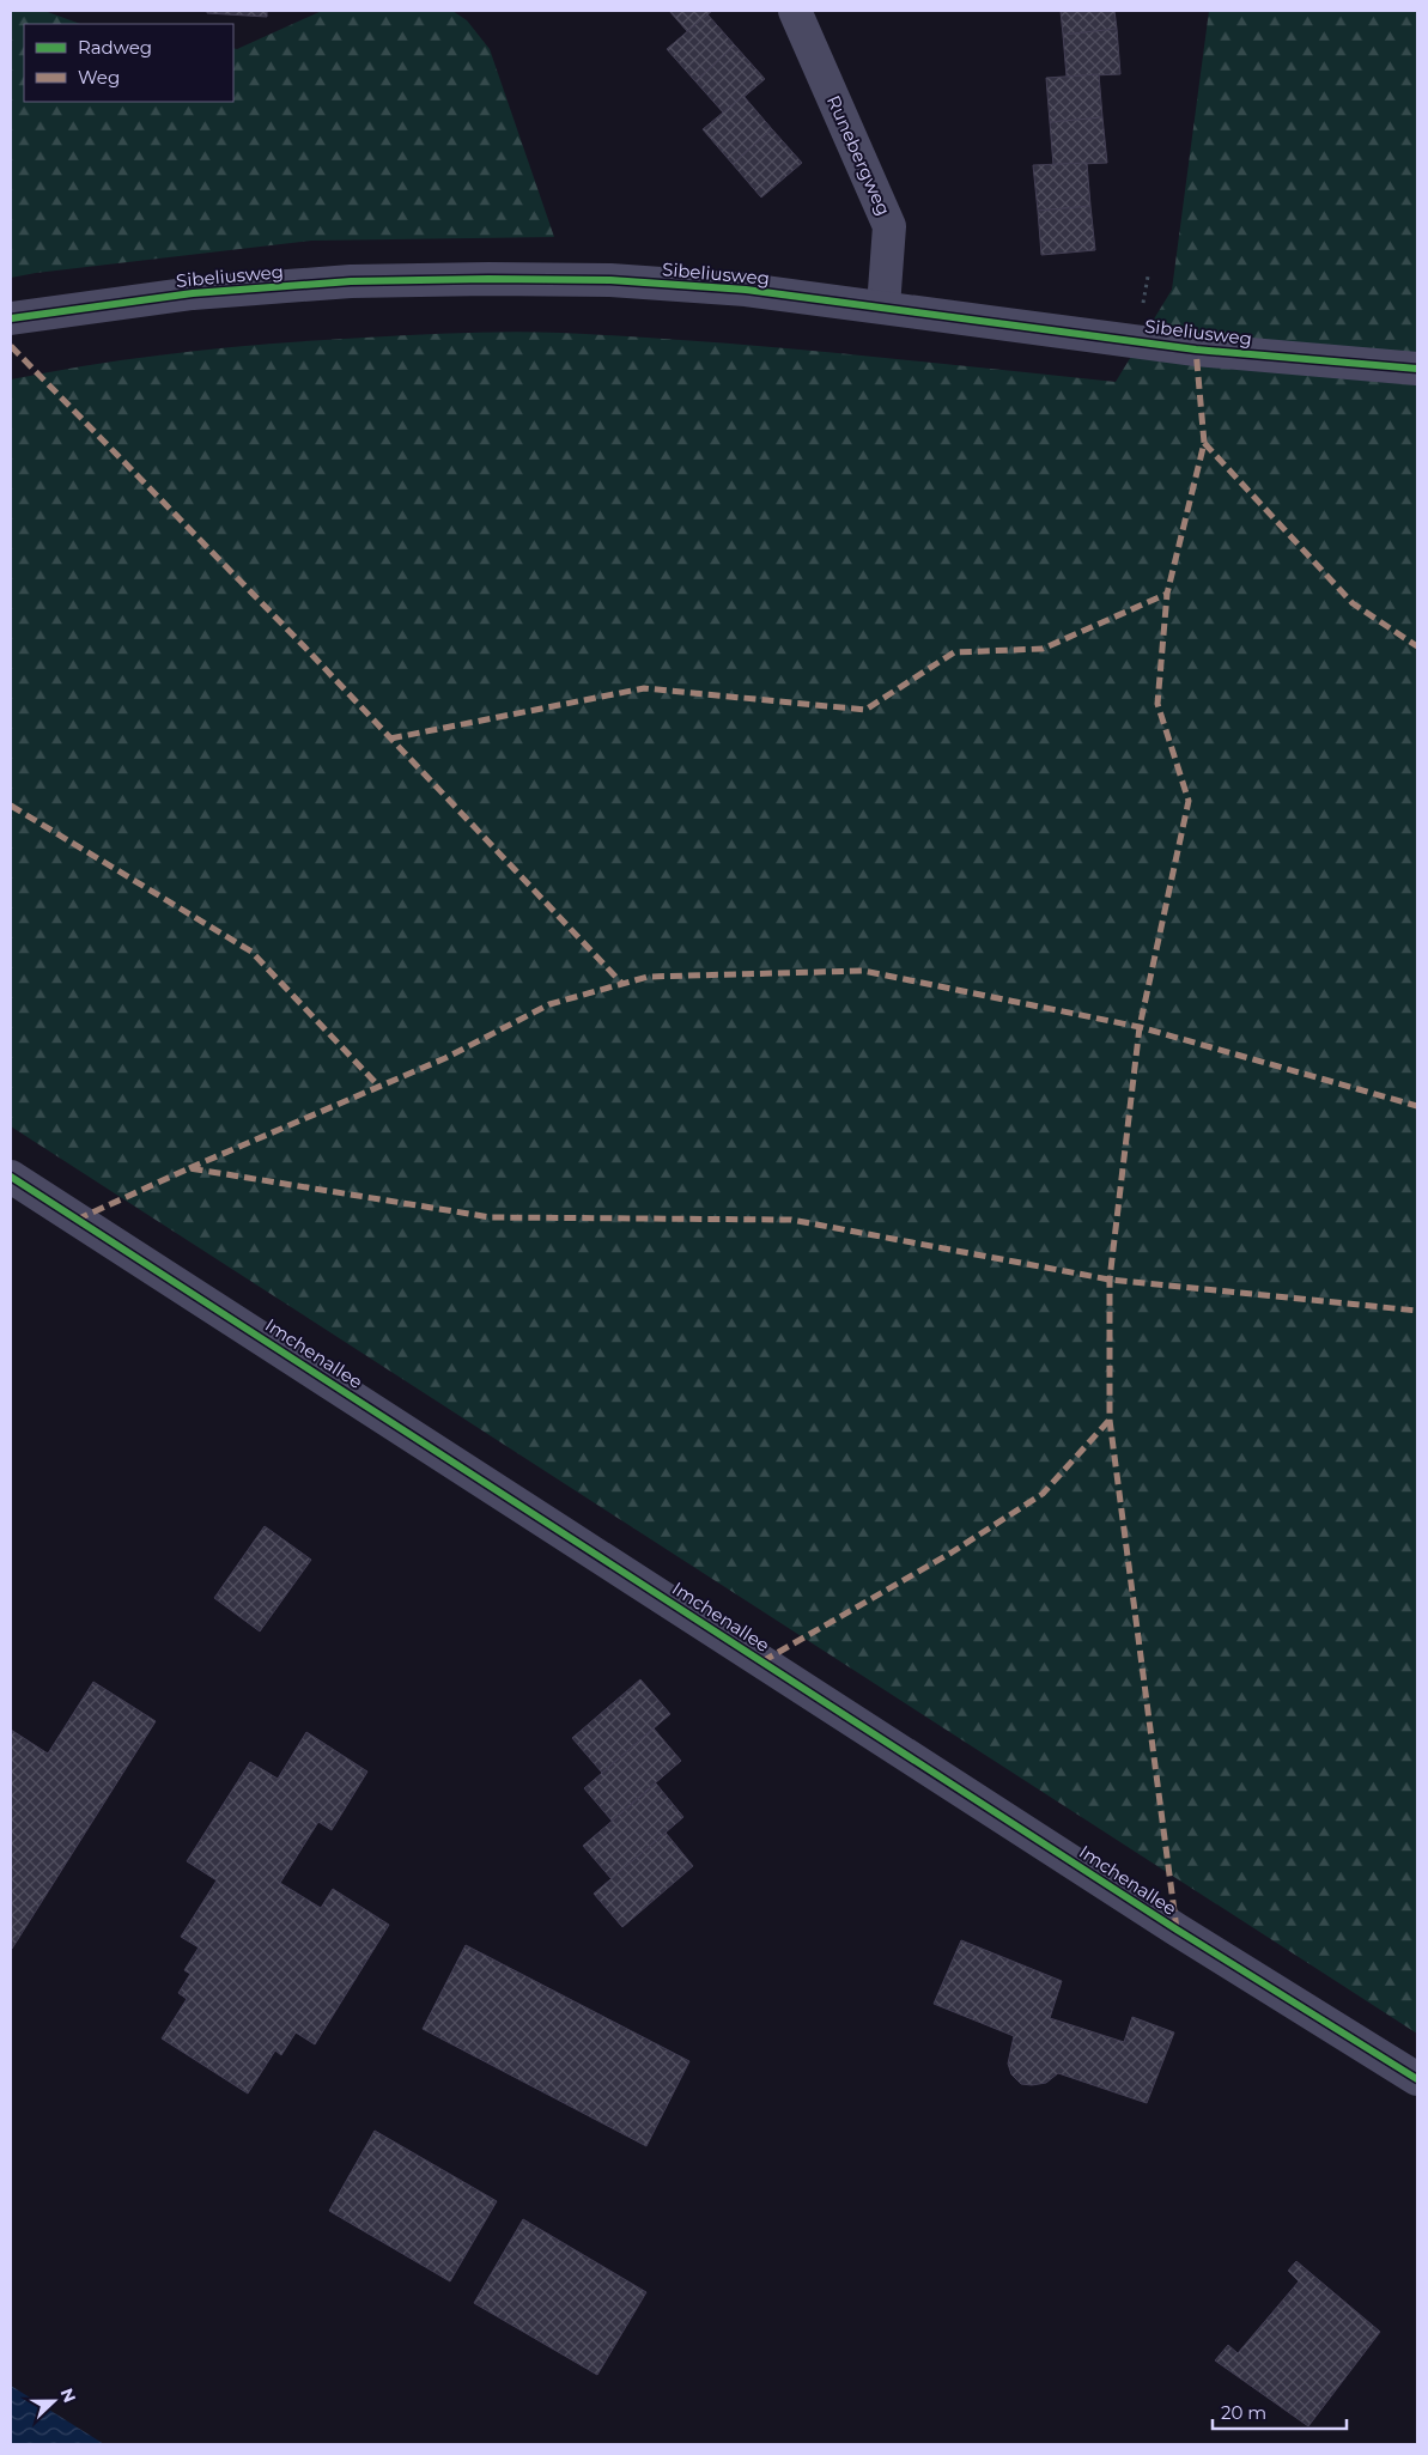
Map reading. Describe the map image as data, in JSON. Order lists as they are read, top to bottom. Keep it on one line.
{"streets":{"street":["Runebergweg","Sibeliusweg","Imchenallee"]},"crossings":[["Runebergweg","Sibeliusweg"]],"legend":["Radweg","Weg"],"scale_bar":"20 m","north":"right"}
